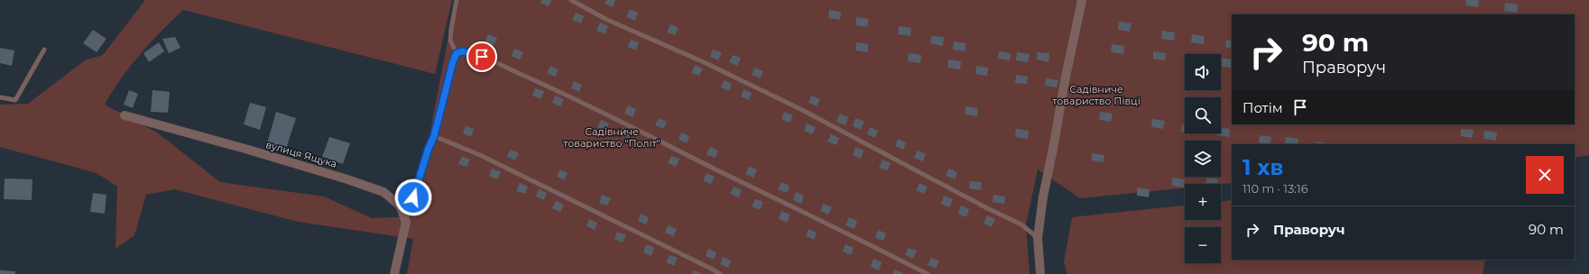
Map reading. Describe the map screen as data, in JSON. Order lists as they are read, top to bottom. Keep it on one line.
{"streets":{"street":["вулиця Ящука"]},"parks":["Садівниче товариство Півці","Садівниче товариство \"Політ\""],"page":{"turn":["90 m","Праворуч"],"map_buttons":["+","−"],"then":"Потім","heading":["1 хв","110 m · 13:16"],"list":[{"name":"Праворуч","value":"90 m"}]}}
